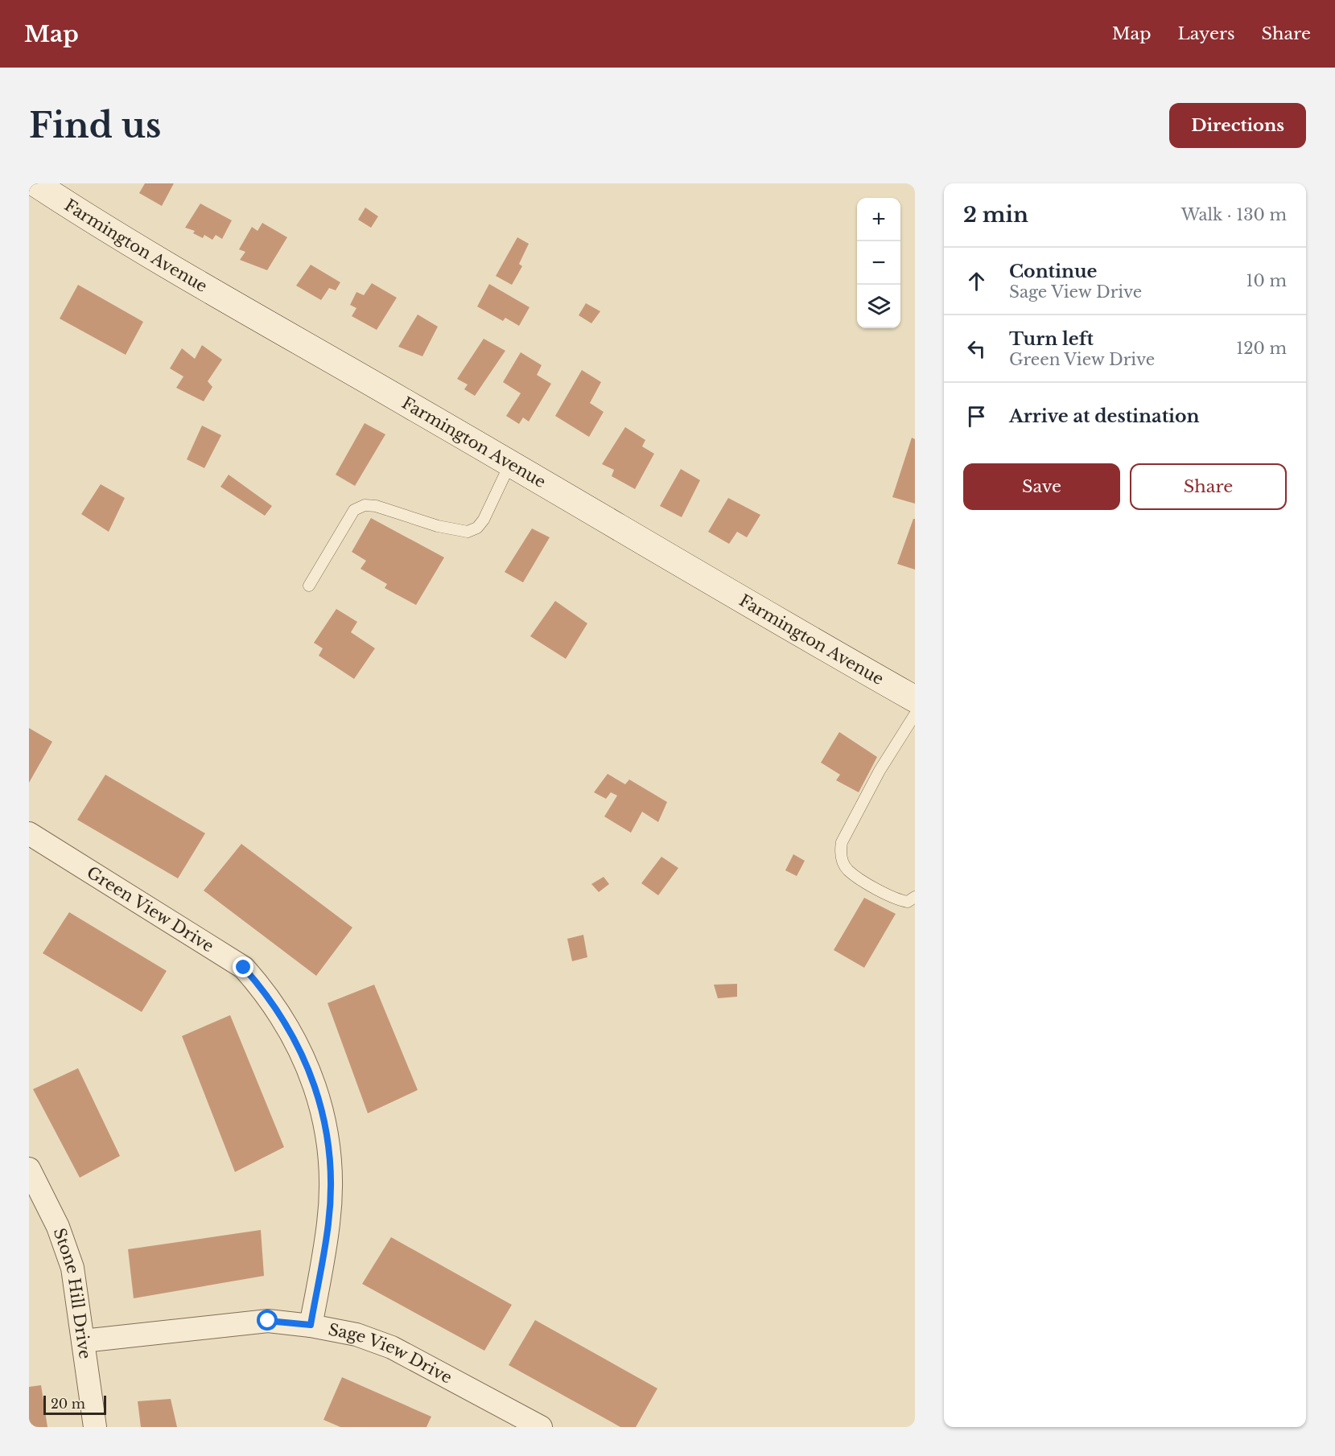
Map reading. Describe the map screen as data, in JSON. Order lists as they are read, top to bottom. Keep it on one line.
{"streets":{"street":["Farmington Avenue","Green View Drive","Stone Hill Drive","Sage View Drive"]},"crossings":[["Green View Drive","Sage View Drive"],["Stone Hill Drive","Sage View Drive"]],"scale_bar":"20 m","page":{"header":"Map","nav":["Map","Layers","Share"],"buttons":["Directions",["Save","Share"]],"title":"Find us","heading":["2 min","Walk · 130 m"],"map_buttons":["+","−"],"list":[["Continue","Sage View Drive","10 m"],["Turn left","Green View Drive","120 m"],"Arrive at destination"],"scale":"20 m"}}
